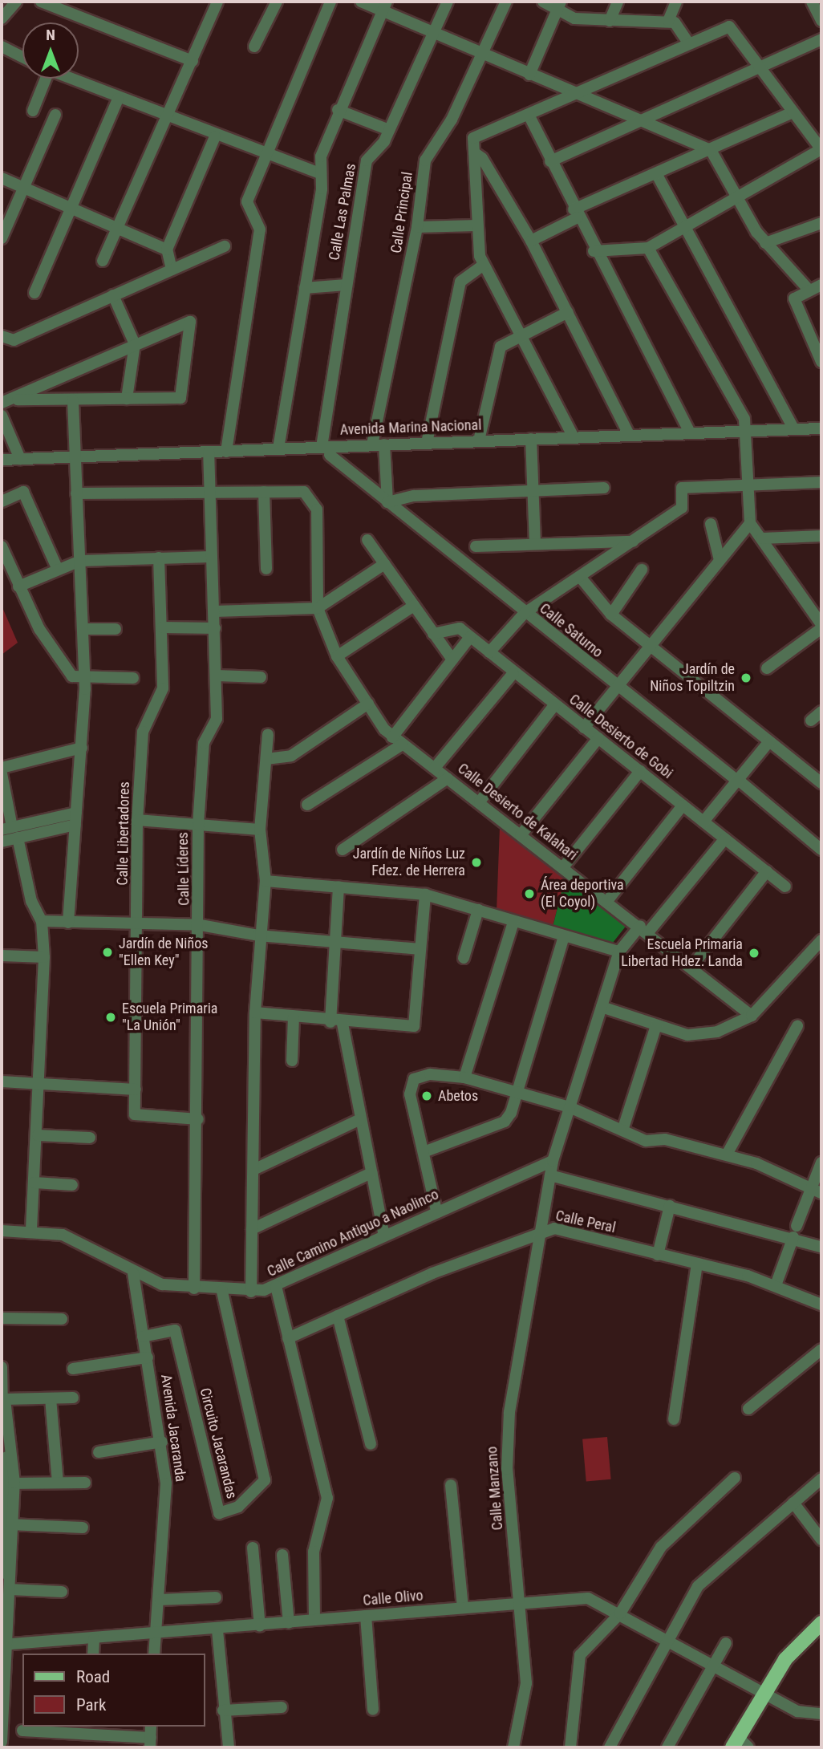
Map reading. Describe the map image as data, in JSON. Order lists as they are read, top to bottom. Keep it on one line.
{"streets":{"street":["Calle Las Palmas","Calle Principal","Avenida Marina Nacional","Calle Saturno","Calle Desierto de Gobi","Calle Desierto de Kalahari","Calle Libertadores","Calle Líderes","Calle Peral","Calle Camino Antiguo a Naolinco","Avenida Jacaranda","Circuito Jacarandas","Calle Manzano","Calle Olivo"]},"crossings":[["Calle Las Palmas","Avenida Marina Nacional"],["Calle Las Palmas","Calle Saturno"],["Calle Principal","Avenida Marina Nacional"],["Avenida Marina Nacional","Calle Saturno"],["Avenida Marina Nacional","Calle Líderes"],["Calle Libertadores","Calle Líderes"],["Calle Líderes","Calle Camino Antiguo a Naolinco"],["Calle Peral","Calle Manzano"],["Calle Camino Antiguo a Naolinco","Avenida Jacaranda"],["Calle Camino Antiguo a Naolinco","Circuito Jacarandas"],["Calle Camino Antiguo a Naolinco","Calle Manzano"],["Avenida Jacaranda","Circuito Jacarandas"],["Avenida Jacaranda","Calle Olivo"],["Calle Manzano","Calle Olivo"]],"places":["Jardín de Niños Topiltzin","Jardín de Niños Luz Fdez. de Herrera","Área deportiva (El Coyol)","Jardín de Niños \"Ellen Key\"","Escuela Primaria Libertad Hdez. Landa","Escuela Primaria \"La Unión\"","Abetos"],"legend":["Road","Park"],"north":"top"}
